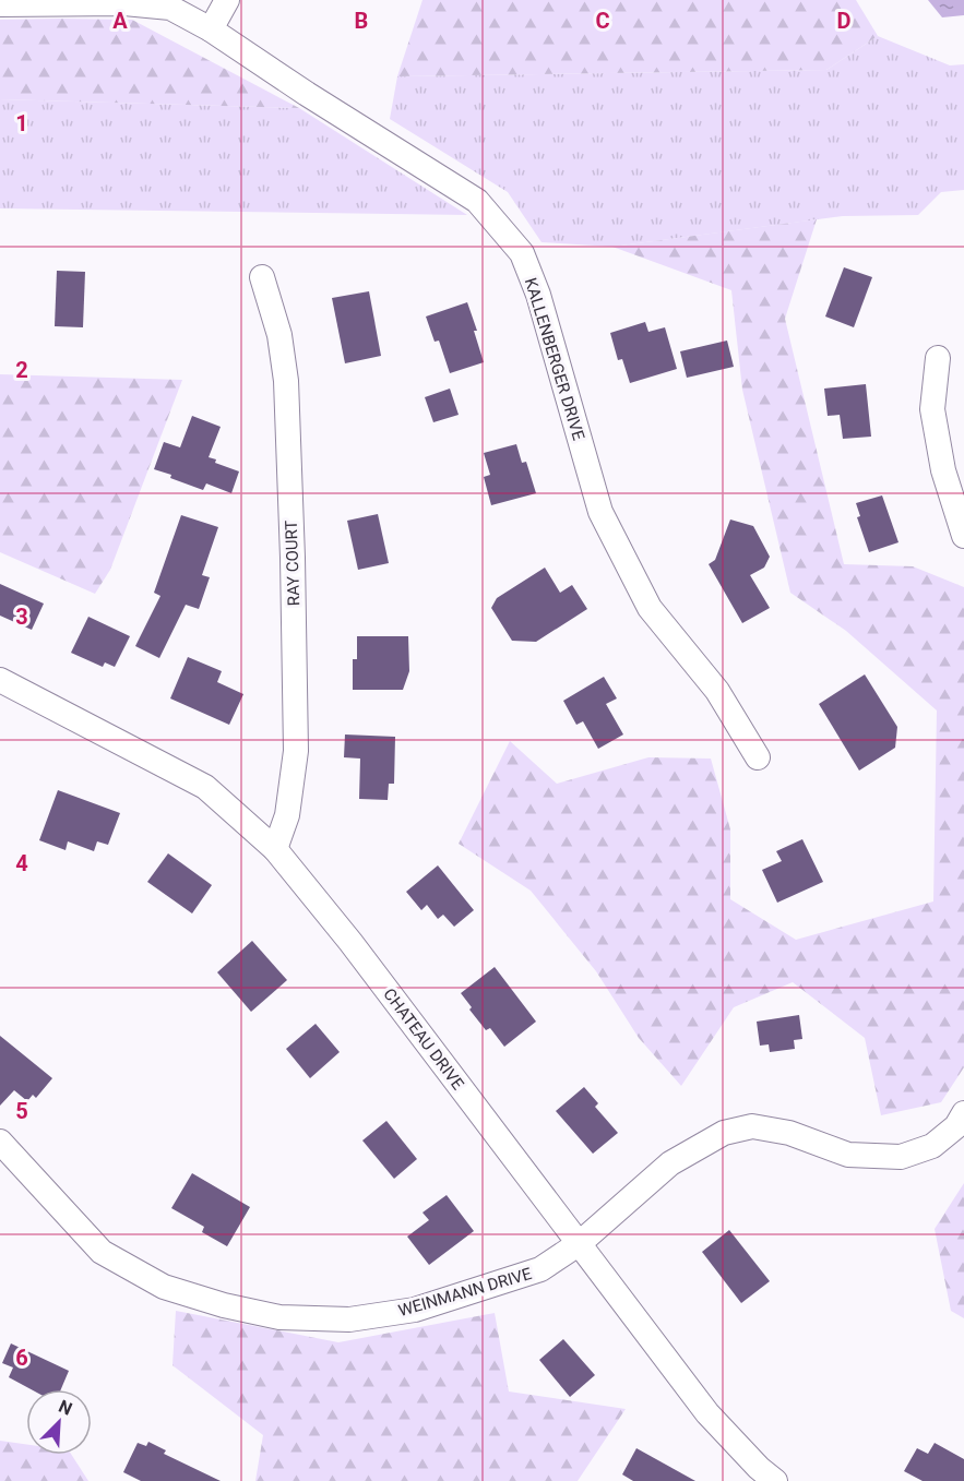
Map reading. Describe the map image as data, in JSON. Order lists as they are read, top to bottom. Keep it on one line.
{"streets":{"street":["KALLENBERGER DRIVE","RAY COURT","CHATEAU DRIVE","WEINMANN DRIVE"]},"crossings":[["RAY COURT","CHATEAU DRIVE"],["CHATEAU DRIVE","WEINMANN DRIVE"]],"north":"top right","grid":{"columns":["A","B","C","D"],"rows":["1","2","3","4","5","6"]}}
